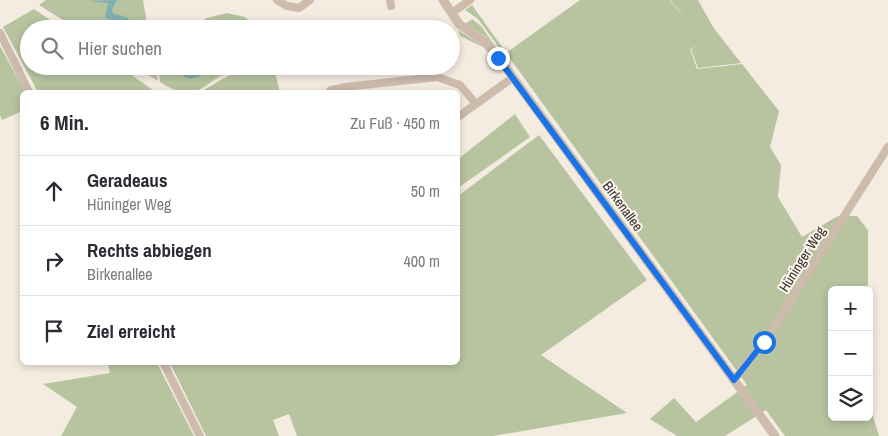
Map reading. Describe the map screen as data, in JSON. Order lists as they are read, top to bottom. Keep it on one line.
{"streets":{"street":["Birkenallee","Hüninger Weg"]},"crossings":[["Birkenallee","Hüninger Weg"]],"page":{"search":"Hier suchen","heading":["6 Min.","Zu Fuß · 450 m"],"list":[["Geradeaus","Hüninger Weg","50 m"],["Rechts abbiegen","Birkenallee","400 m"],"Ziel erreicht"],"map_buttons":["+","−"]}}
